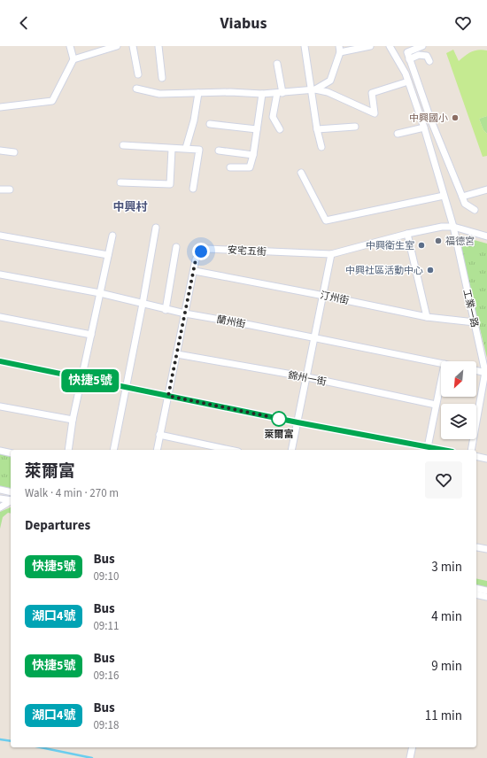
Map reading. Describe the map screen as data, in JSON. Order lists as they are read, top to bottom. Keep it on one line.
{"streets":{"street":["安宅五街","汀州街","工業一路","蘭州街","錦州一街"]},"crossings":[["安宅五街","汀州街"],["安宅五街","工業一路"],["安宅五街","蘭州街"],["安宅五街","錦州一街"],["汀州街","工業一路"]],"districts":["中興村"],"places":["中興國小","福德宮","中興衛生室","中興社區活動中心","萊爾富"],"lines":["bus line 快捷5號"],"north":"bottom left","page":{"header":"Viabus","on_map":"快捷5號","heading":[["萊爾富","Walk · 4 min · 270 m"],"Departures"],"list":[{"mark":"快捷5號","name":"Bus","note":"09:10","value":"3 min"},{"mark":"湖口4號","name":"Bus","note":"09:11","value":"4 min"},{"mark":"快捷5號","name":"Bus","note":"09:16","value":"9 min"},{"mark":"湖口4號","name":"Bus","note":"09:18","value":"11 min"}]}}
